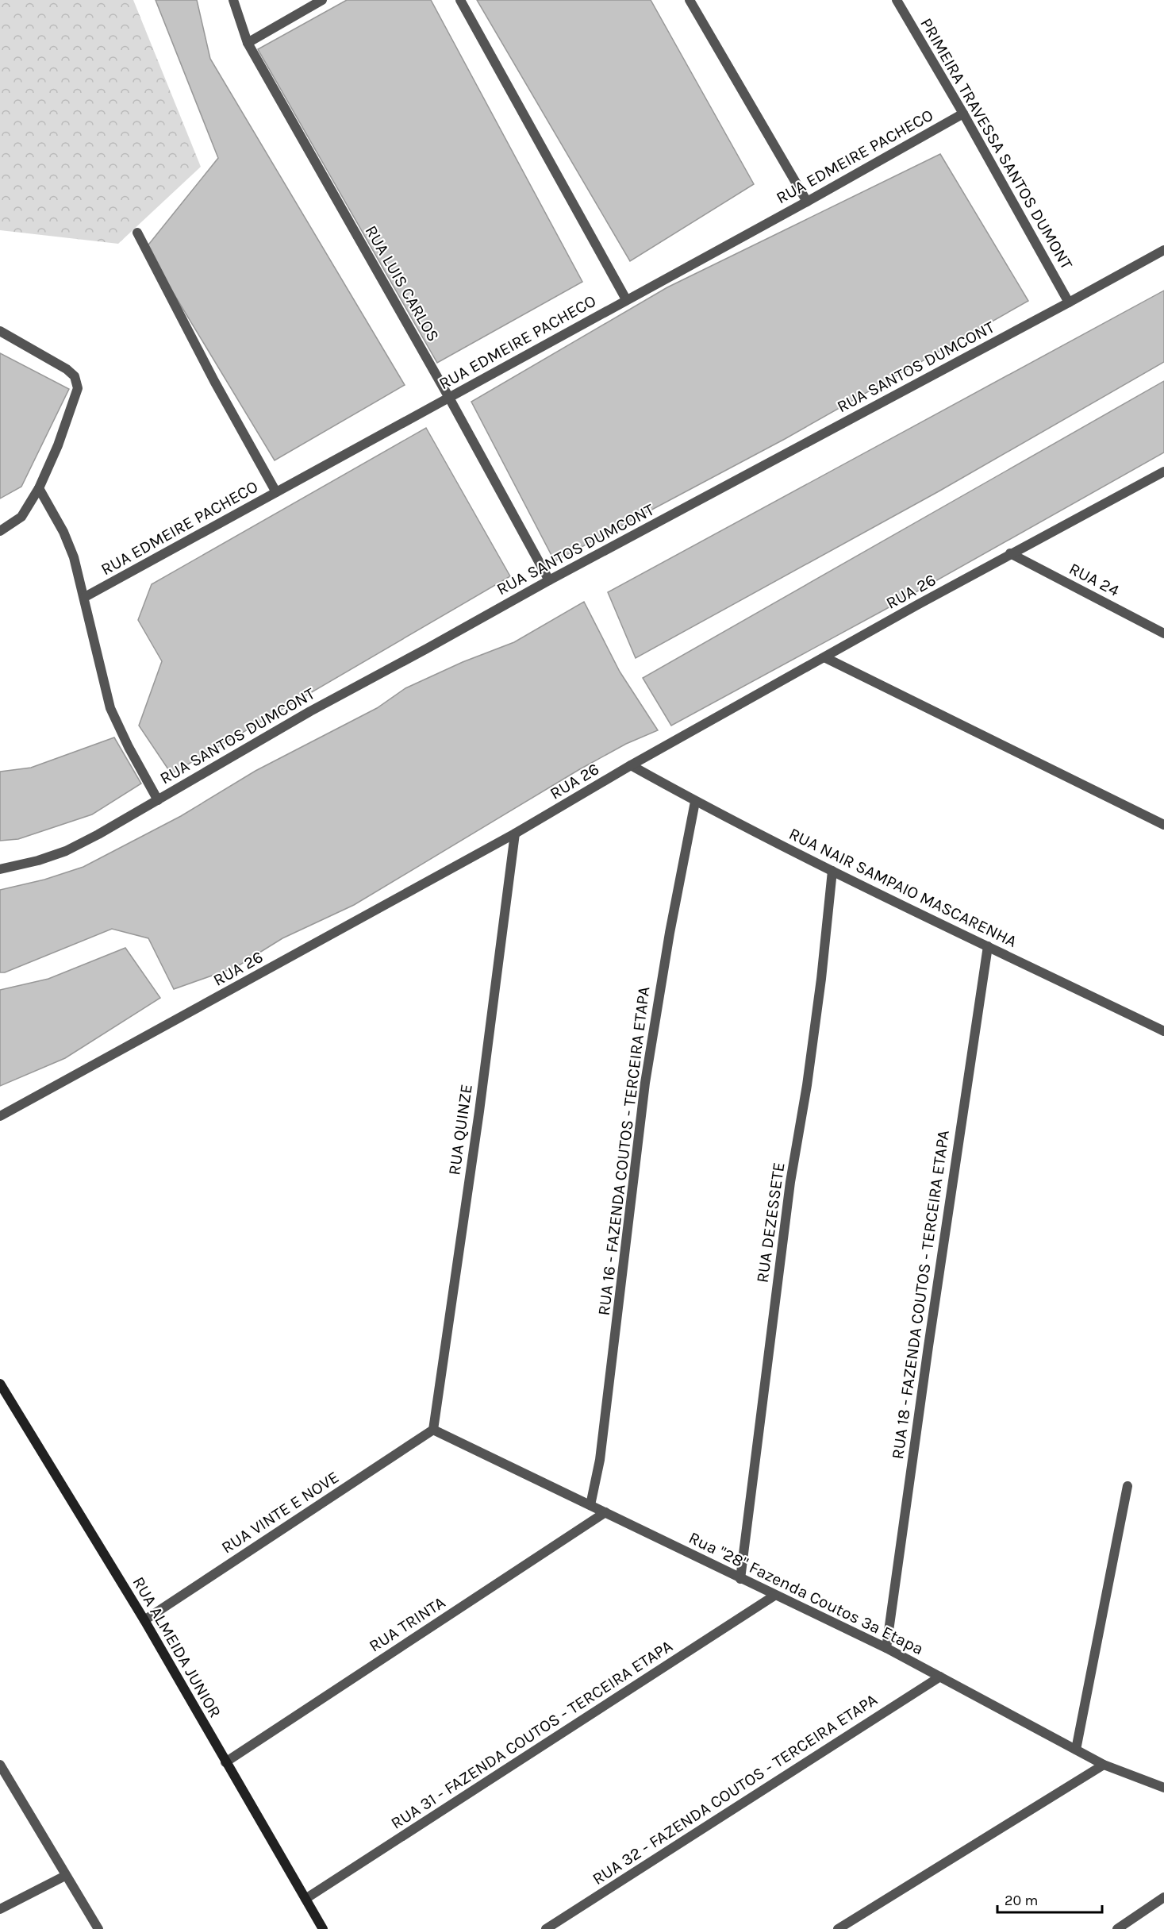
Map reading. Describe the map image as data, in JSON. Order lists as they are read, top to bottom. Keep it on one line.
{"streets":{"main road":["RUA ALMEIDA JUNIOR"],"street":["PRIMEIRA TRAVESSA SANTOS DUMONT","RUA EDMEIRE PACHECO","RUA LUIS CARLOS","RUA SANTOS DUMCONT","RUA 24","RUA 26","RUA NAIR SAMPAIO MASCARENHA","RUA QUINZE","RUA 16 - FAZENDA COUTOS - TERCEIRA ETAPA","RUA DEZESSETE","RUA 18 - FAZENDA COUTOS - TERCEIRA ETAPA","RUA VINTE E NOVE","Rua \"28\" Fazenda Coutos 3ª Etapa","RUA TRINTA","RUA 31 - FAZENDA COUTOS - TERCEIRA ETAPA","RUA 32 - FAZENDA COUTOS - TERCEIRA ETAPA"]},"crossings":[["PRIMEIRA TRAVESSA SANTOS DUMONT","RUA EDMEIRE PACHECO"],["PRIMEIRA TRAVESSA SANTOS DUMONT","RUA SANTOS DUMCONT"],["RUA EDMEIRE PACHECO","RUA LUIS CARLOS"],["RUA EDMEIRE PACHECO","RUA SANTOS DUMCONT"],["RUA LUIS CARLOS","RUA SANTOS DUMCONT"],["RUA 24","RUA 26"],["RUA 26","RUA NAIR SAMPAIO MASCARENHA"],["RUA 26","RUA QUINZE"],["RUA NAIR SAMPAIO MASCARENHA","RUA 16 - FAZENDA COUTOS - TERCEIRA ETAPA"],["RUA NAIR SAMPAIO MASCARENHA","RUA DEZESSETE"],["RUA NAIR SAMPAIO MASCARENHA","RUA 18 - FAZENDA COUTOS - TERCEIRA ETAPA"],["RUA QUINZE","RUA VINTE E NOVE"],["RUA QUINZE","Rua \"28\" Fazenda Coutos 3ª Etapa"],["RUA 16 - FAZENDA COUTOS - TERCEIRA ETAPA","Rua \"28\" Fazenda Coutos 3ª Etapa"],["RUA DEZESSETE","Rua \"28\" Fazenda Coutos 3ª Etapa"],["RUA 18 - FAZENDA COUTOS - TERCEIRA ETAPA","Rua \"28\" Fazenda Coutos 3ª Etapa"],["RUA VINTE E NOVE","Rua \"28\" Fazenda Coutos 3ª Etapa"],["RUA VINTE E NOVE","RUA ALMEIDA JUNIOR"],["Rua \"28\" Fazenda Coutos 3ª Etapa","RUA TRINTA"],["Rua \"28\" Fazenda Coutos 3ª Etapa","RUA 31 - FAZENDA COUTOS - TERCEIRA ETAPA"],["Rua \"28\" Fazenda Coutos 3ª Etapa","RUA 32 - FAZENDA COUTOS - TERCEIRA ETAPA"],["RUA TRINTA","RUA ALMEIDA JUNIOR"],["RUA ALMEIDA JUNIOR","RUA 31 - FAZENDA COUTOS - TERCEIRA ETAPA"]],"scale_bar":"20 m"}
